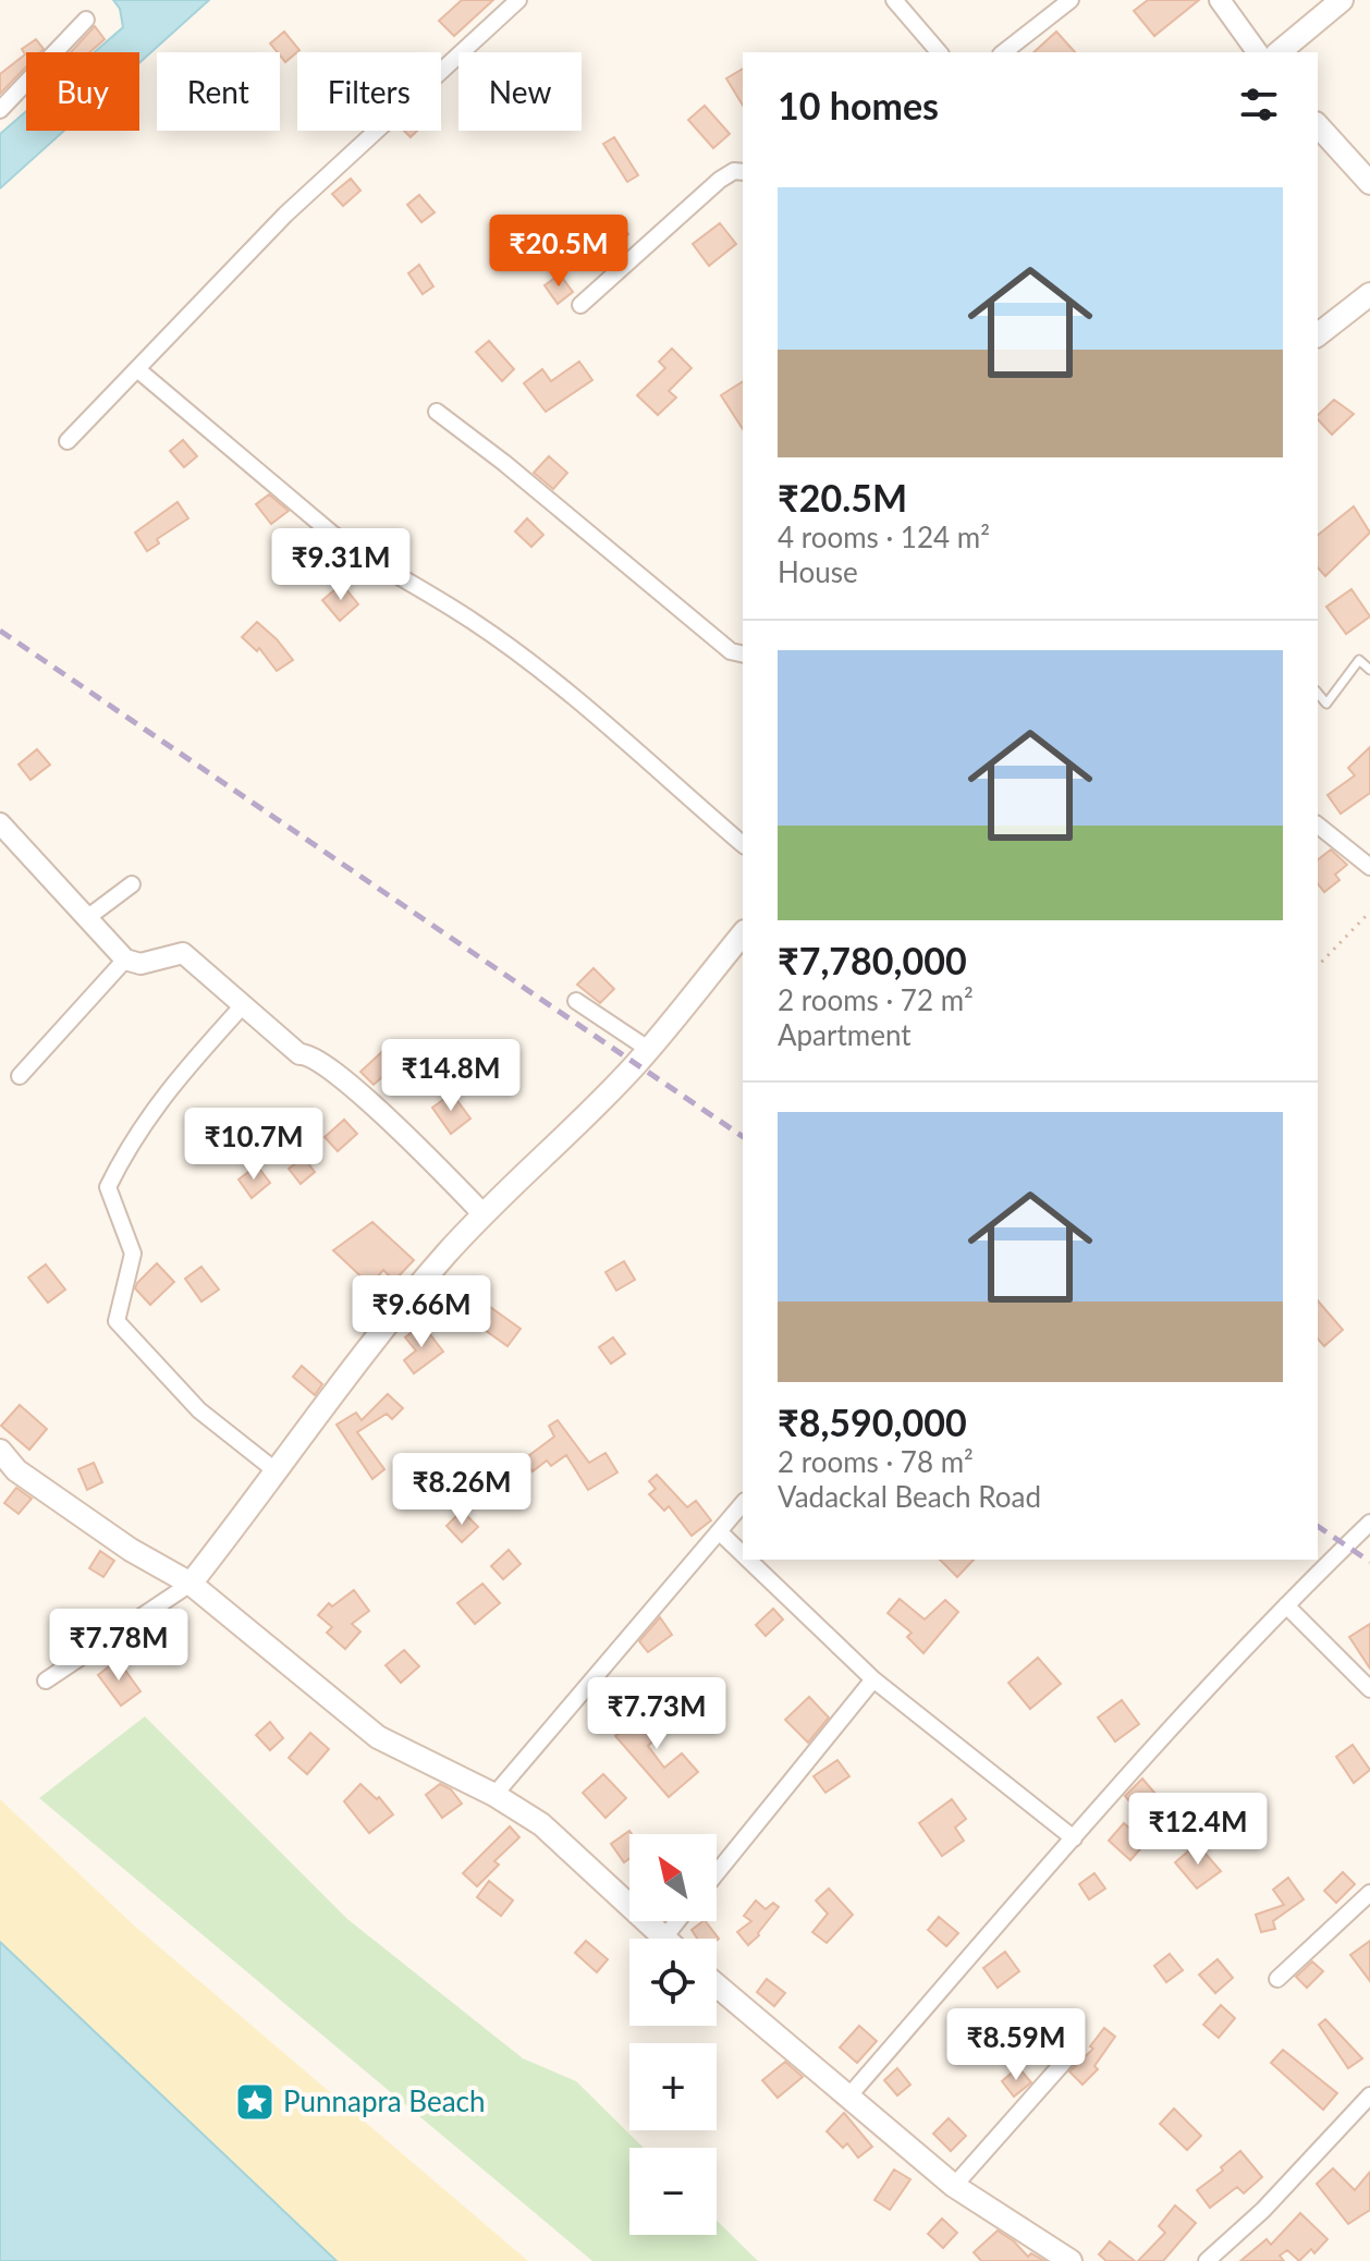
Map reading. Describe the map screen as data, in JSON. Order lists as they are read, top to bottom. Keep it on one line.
{"places":{"place":["Punnapra Beach"]},"north":"top left","page":{"chip":["Buy","Rent","Filters","New"],"heading":"10 homes","list":[{"name":"₹20.5M","note":"4 rooms · 124 m² · House"},{"name":"₹7,780,000","note":"2 rooms · 72 m² · Apartment"},{"name":"₹8,590,000","note":"2 rooms · 78 m² · Vadackal Beach Road"}],"price":["₹20.5M","₹9.31M","₹14.8M","₹10.7M","₹9.66M","₹8.26M","₹7.78M","₹7.73M","₹12.4M","₹8.59M"],"map_buttons":["+","−"]}}
